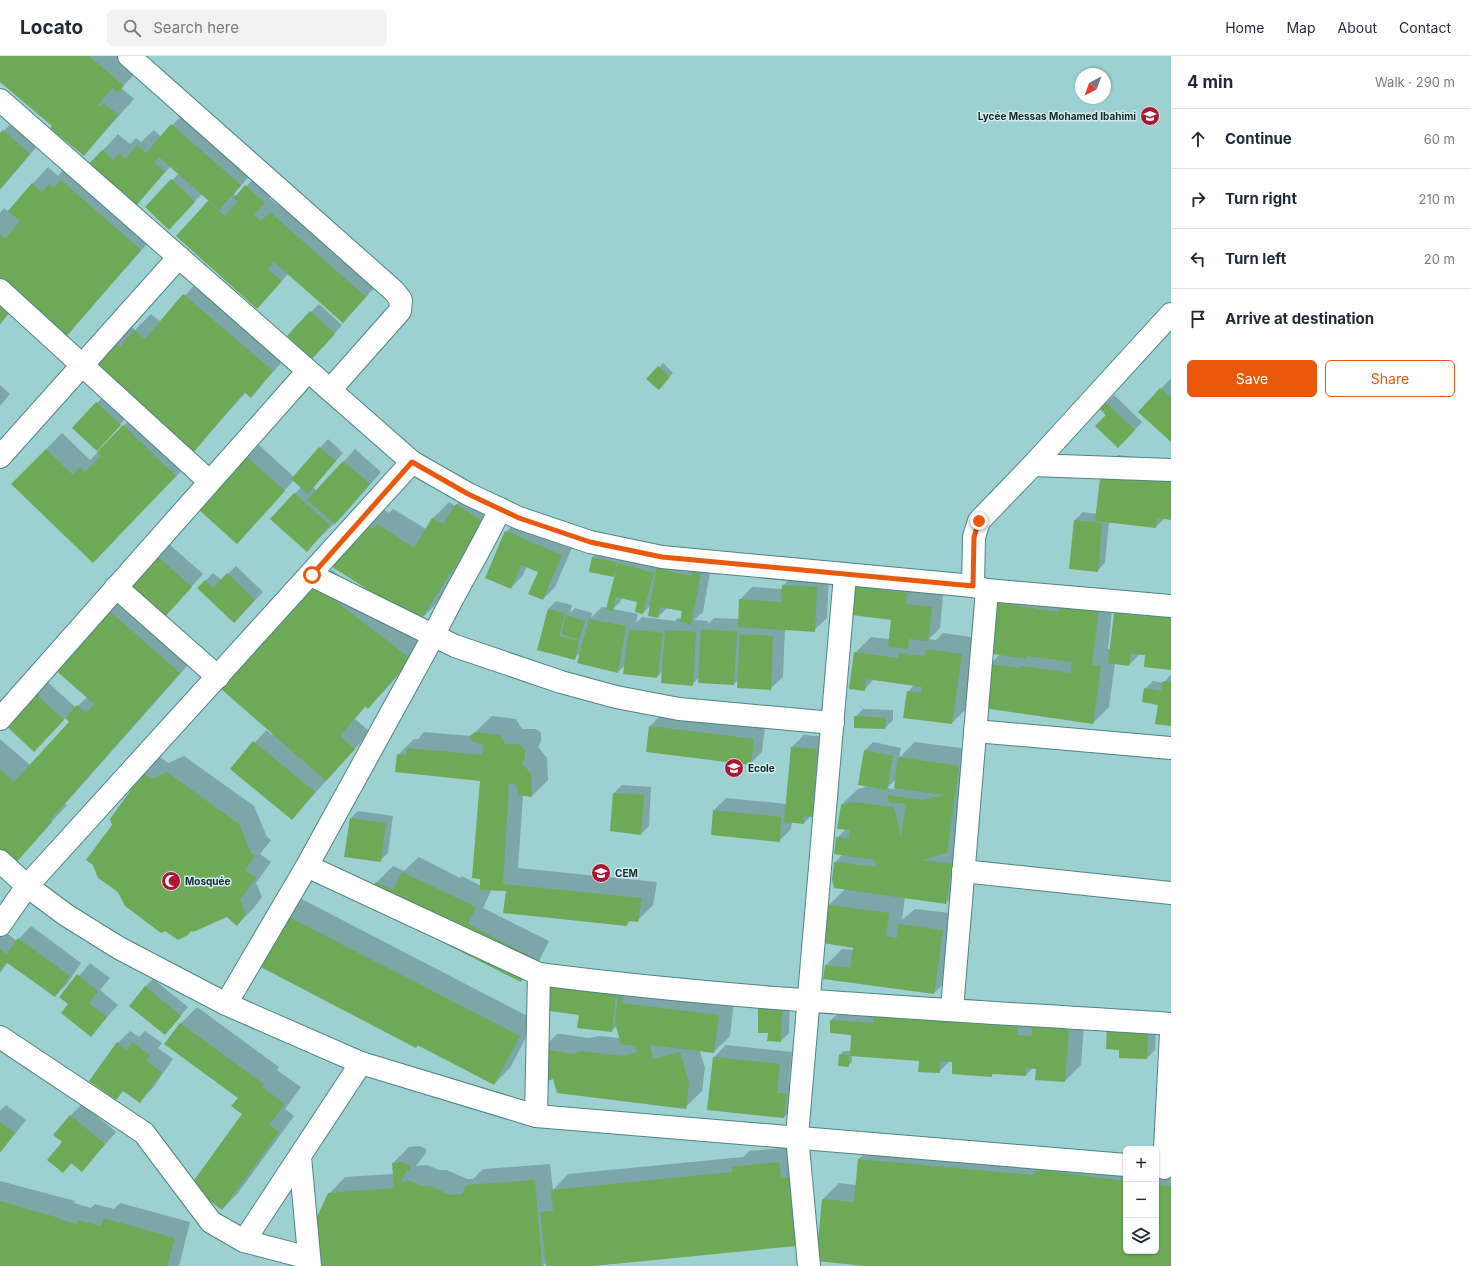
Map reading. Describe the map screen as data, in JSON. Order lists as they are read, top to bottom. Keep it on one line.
{"places":{"school or university":["Lycée Messas Mohamed Ibahimi","Ecole","CEM"],"mosque":["Mosquée"]},"north":"bottom left","page":{"header":"Locato","search":"Search here","nav":["Home","Map","About","Contact"],"heading":["4 min","Walk · 290 m"],"list":[["Continue","60 m"],["Turn right","210 m"],["Turn left","20 m"],"Arrive at destination"],"buttons":["Save","Share"],"map_buttons":["+","−"]}}
